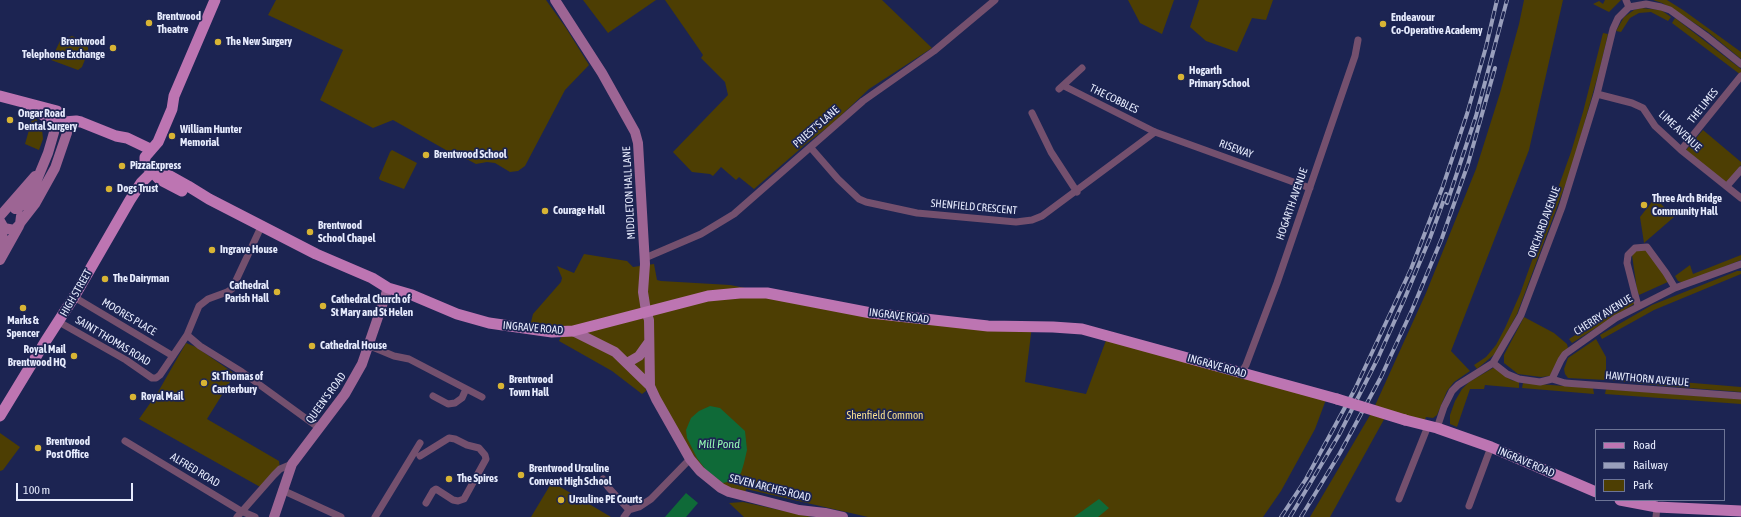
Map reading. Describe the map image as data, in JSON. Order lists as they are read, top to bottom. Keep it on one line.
{"streets":{"main road":["HIGH STREET","INGRAVE ROAD"],"street":["THE COBBLES","THE LIMES","PRIEST'S LANE","LIME AVENUE","RISEWAY","MIDDLETON HALL LANE","HOGARTH AVENUE","SHENFIELD CRESCENT","ORCHARD AVENUE","CHERRY AVENUE","MOORES PLACE","SAINT THOMAS ROAD","HAWTHORN AVENUE","QUEEN'S ROAD","ALFRED ROAD","SEVEN ARCHES ROAD"]},"crossings":[["THE COBBLES","RISEWAY"],["THE COBBLES","SHENFIELD CRESCENT"],["THE LIMES","LIME AVENUE"],["PRIEST'S LANE","MIDDLETON HALL LANE"],["PRIEST'S LANE","SHENFIELD CRESCENT"],["LIME AVENUE","ORCHARD AVENUE"],["RISEWAY","HOGARTH AVENUE"],["RISEWAY","SHENFIELD CRESCENT"],["MIDDLETON HALL LANE","INGRAVE ROAD"],["MIDDLETON HALL LANE","SEVEN ARCHES ROAD"],["HOGARTH AVENUE","INGRAVE ROAD"],["ORCHARD AVENUE","INGRAVE ROAD"],["HIGH STREET","INGRAVE ROAD"],["HIGH STREET","MOORES PLACE"],["HIGH STREET","SAINT THOMAS ROAD"],["CHERRY AVENUE","HAWTHORN AVENUE"],["INGRAVE ROAD","SAINT THOMAS ROAD"],["INGRAVE ROAD","QUEEN'S ROAD"],["INGRAVE ROAD","SEVEN ARCHES ROAD"],["MOORES PLACE","SAINT THOMAS ROAD"]],"water":["Mill Pond"],"parks":["Shenfield Common"],"places":["Brentwood Theatre","Endeavour Co-Operative Academy","The New Surgery","Brentwood Telephone Exchange","Hogarth Primary School","Ongar Road Dental Surgery","William Hunter Memorial","Brentwood School","PizzaExpress","Dogs Trust","Three Arch Bridge Community Hall","Courage Hall","Brentwood School Chapel","Ingrave House","The Dairyman","Cathedral Parish Hall","Cathedral Church of St Mary and St Helen","Marks & Spencer","Cathedral House","Royal Mail Brentwood HQ","St Thomas of Canterbury","Brentwood Town Hall","Royal Mail","Brentwood Post Office","Brentwood Ursuline Convent High School","The Spires","Ursuline PE Courts"],"legend":["Road","Railway","Park"],"scale_bar":"100 m"}
